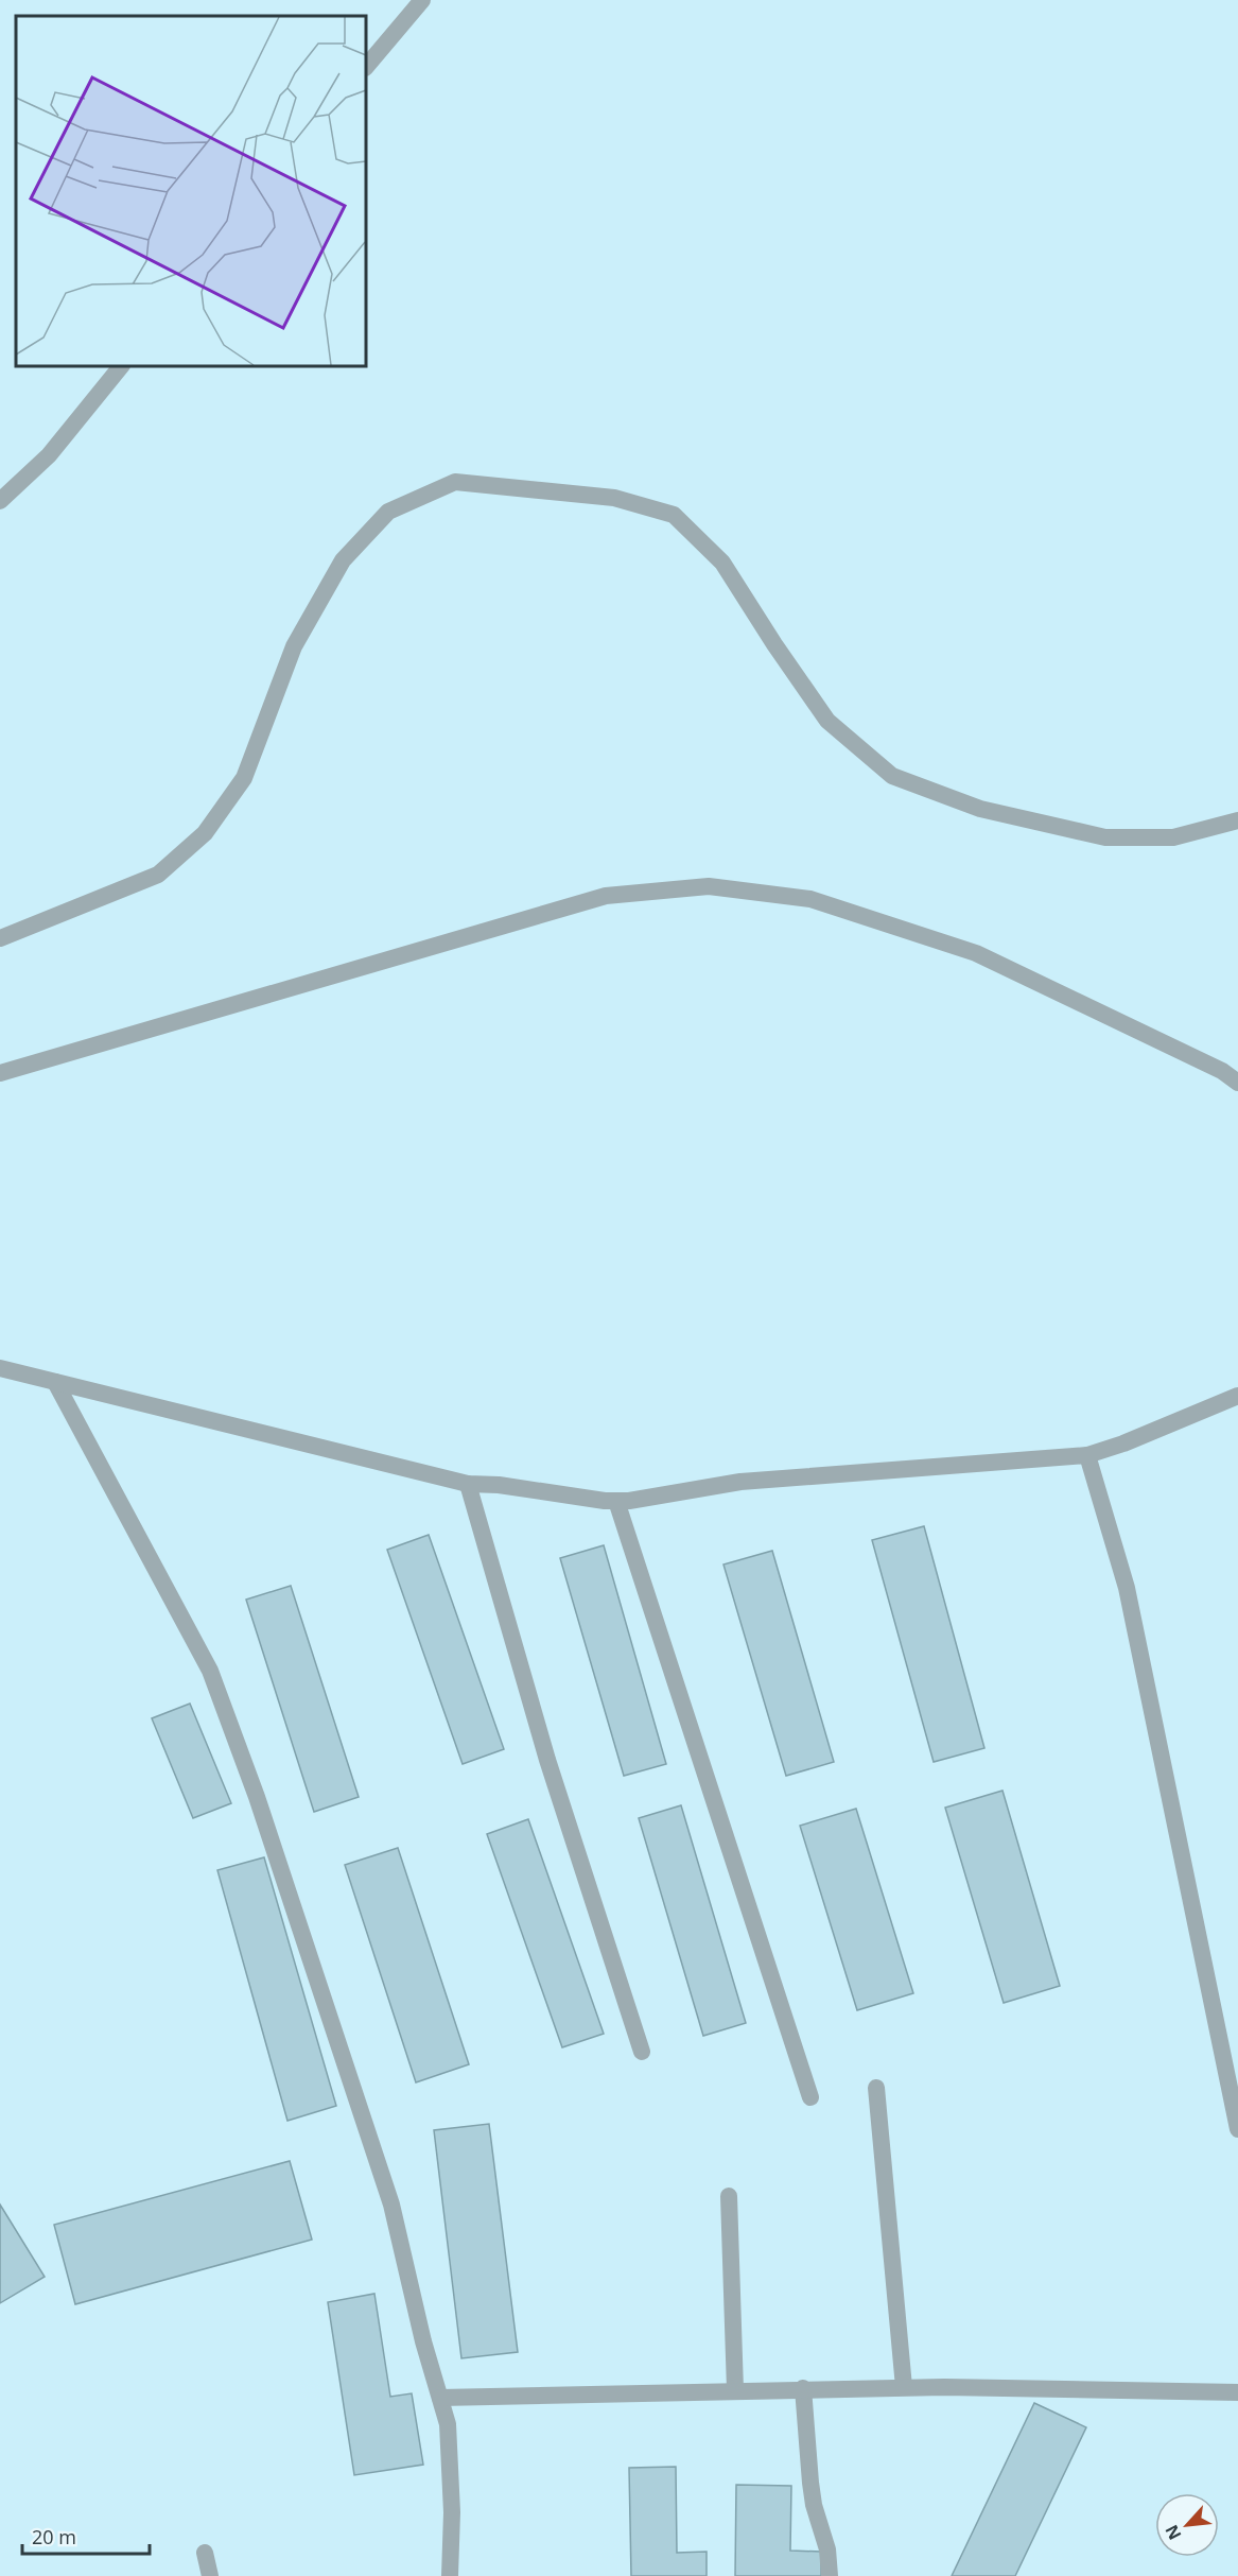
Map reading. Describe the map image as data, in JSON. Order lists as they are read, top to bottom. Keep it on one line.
{"scale_bar":"20 m","north":"bottom left"}
